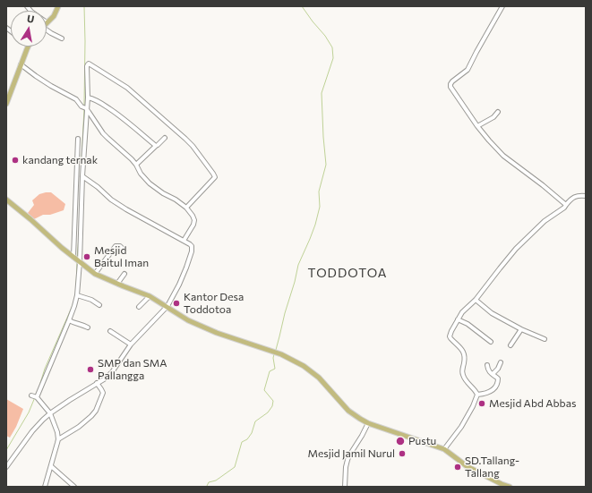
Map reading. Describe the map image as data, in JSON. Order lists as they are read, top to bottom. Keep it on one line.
{"districts":["TODDOTOA"],"places":["kandang ternak","Mesjid Baitul Iman","Kantor Desa Toddotoa","SMP dan SMA Pallangga","Mesjid Abd Abbas","Pustu","Mesjid Jamil Nurul","SD.Tallang- Tallang"],"north":"top"}
